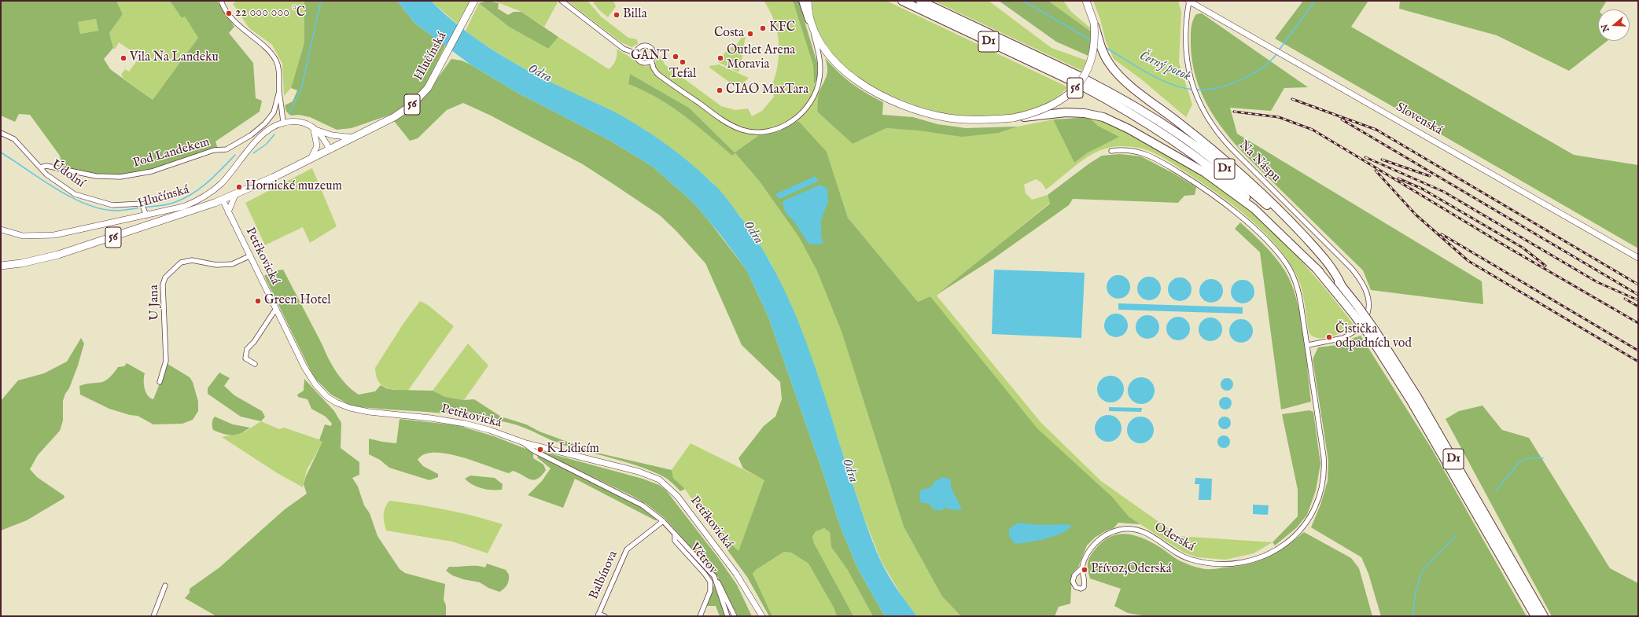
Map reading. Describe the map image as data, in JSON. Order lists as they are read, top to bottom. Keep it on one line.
{"streets":{"highway":["D1"],"main road":["Hlučínská","56"],"street":["Slovenská","Pod Landekem","Na Náspu","Údolní","Petřkovická","U Jana","Oderská","Větrov","Balbínova"]},"crossings":[["D1","56"],["Hlučínská","56"],["Hlučínská","Pod Landekem"],["Hlučínská","Údolní"],["56","Petřkovická"],["Slovenská","Na Náspu"],["Pod Landekem","Údolní"],["Petřkovická","U Jana"]],"water":["Černý potok","Odra"],"places":["22 000 000 °C","Billa","KFC","Costa","GANT","Vila Na Landeku","Outlet Arena Moravia","Tefal","CIAO MaxTara","Hornické muzeum","Green Hotel","Čistička odpadních vod","K Lidicím","Přívoz,Oderská"],"north":"left"}
